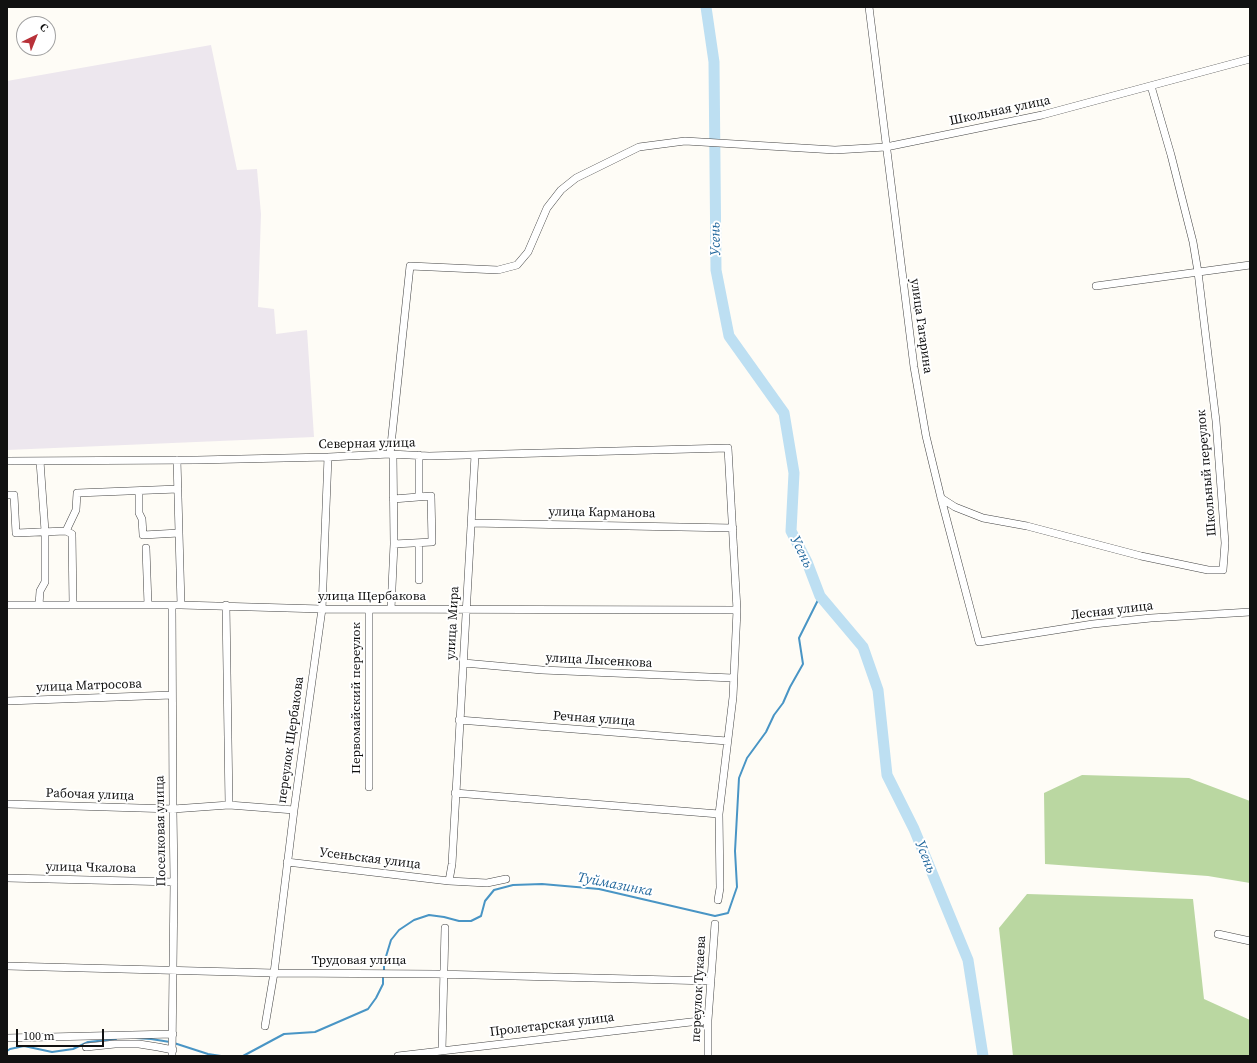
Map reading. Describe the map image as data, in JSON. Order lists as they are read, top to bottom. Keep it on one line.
{"streets":{"street":["Школьная улица","улица Гагарина","Северная улица","Школьный переулок","улица Карманова","улица Щербакова","Лесная улица","улица Мира","улица Лысенкова","улица Матросова","Первомайский переулок","Речная улица","переулок Щербакова","Рабочая улица","Поселковая улица","Усеньская улица","улица Чкалова","Трудовая улица","переулок Тукаева","Пролетарская улица"]},"crossings":[["Школьная улица","улица Гагарина"],["Школьная улица","Северная улица"],["Школьная улица","Школьный переулок"],["улица Гагарина","Школьный переулок"],["улица Гагарина","Лесная улица"],["Северная улица","улица Карманова"],["Северная улица","улица Мира"],["Северная улица","переулок Щербакова"],["улица Карманова","улица Мира"],["улица Щербакова","улица Мира"],["улица Щербакова","Первомайский переулок"],["улица Щербакова","переулок Щербакова"],["улица Щербакова","Поселковая улица"],["улица Мира","улица Лысенкова"],["улица Мира","Речная улица"],["улица Мира","Усеньская улица"],["улица Матросова","Поселковая улица"],["переулок Щербакова","Рабочая улица"],["переулок Щербакова","Усеньская улица"],["переулок Щербакова","Трудовая улица"],["Рабочая улица","Поселковая улица"],["Поселковая улица","улица Чкалова"],["Поселковая улица","Трудовая улица"],["Трудовая улица","переулок Тукаева"],["переулок Тукаева","Пролетарская улица"]],"water":["Усень","Туймазинка"],"scale_bar":"100 m","north":"top right"}
